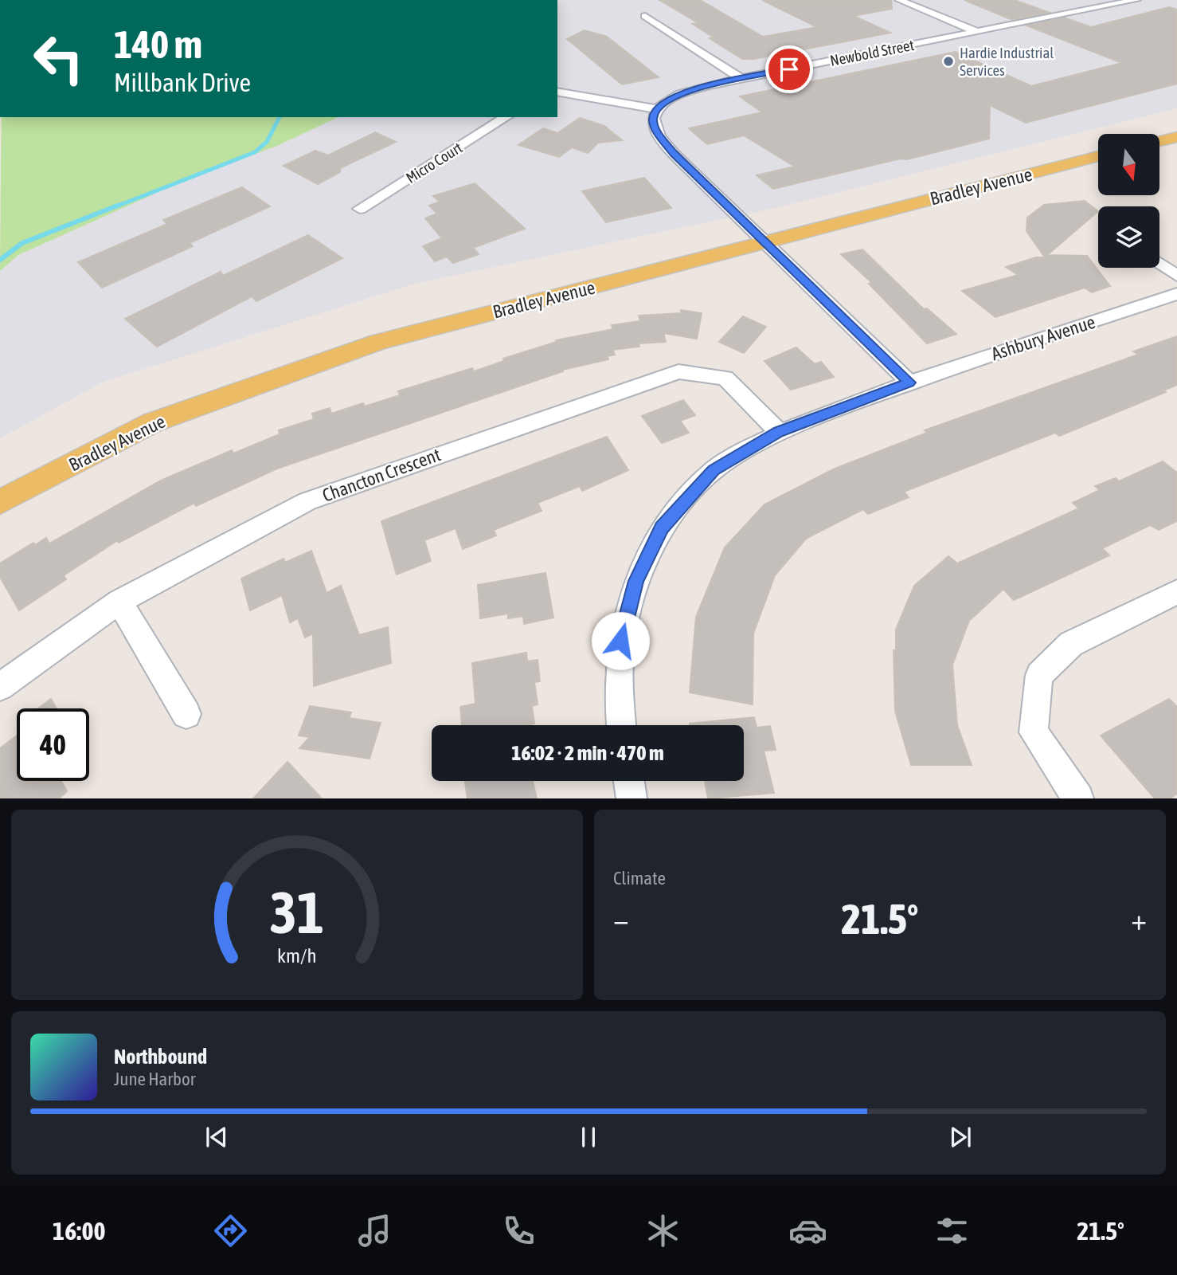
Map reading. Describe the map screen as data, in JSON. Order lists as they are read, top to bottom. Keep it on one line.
{"streets":{"main road":["Bradley Avenue"],"street":["Newbold Street","Micro Court","Ashbury Avenue","Chancton Crescent"]},"crossings":[["Ashbury Avenue","Chancton Crescent"]],"places":["Hardie Industrial Services"],"north":"bottom","page":{"turn":["140 m","Millbank Drive"],"limit":"40","trip":"16:02 · 2 min · 470 m","tile":"Climate","heat":["−","21.5°","+"],"song":["Northbound","June Harbor"],"tabs":["16:00","21.5°"],"gauge":["31","km/h"]}}
